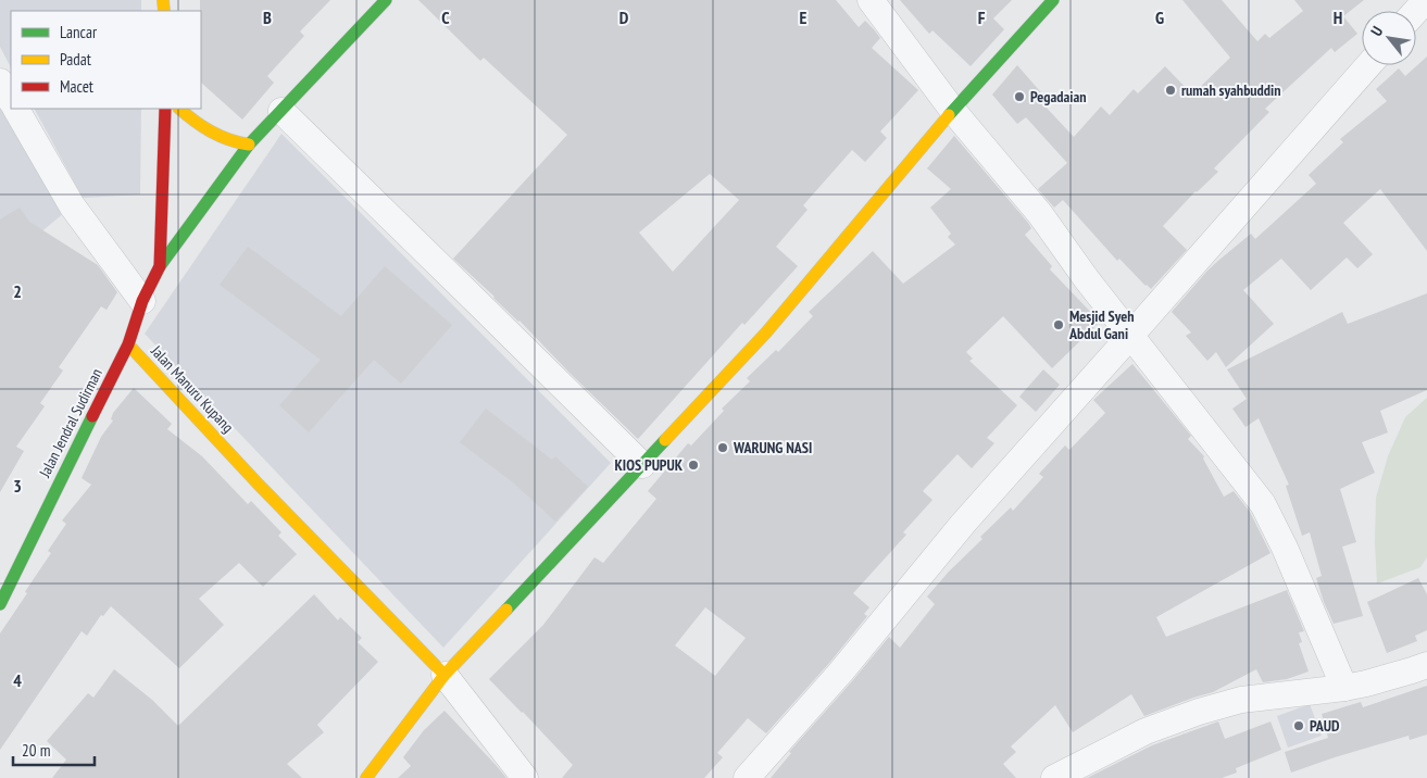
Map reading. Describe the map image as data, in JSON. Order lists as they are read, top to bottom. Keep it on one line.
{"streets":{"main road":["Jalan Manuru Kupang","Jalan Jendral Sudirman"]},"crossings":[["Jalan Manuru Kupang","Jalan Jendral Sudirman"]],"places":["rumah syahbuddin","Pegadaian","Mesjid Syeh Abdul Gani","WARUNG NASI","KIOS PUPUK","PAUD"],"legend":["Lancar","Padat","Macet"],"scale_bar":"20 m","north":"top left","grid":{"columns":["B","C","D","E","F","G","H"],"rows":["2","3","4"]}}
